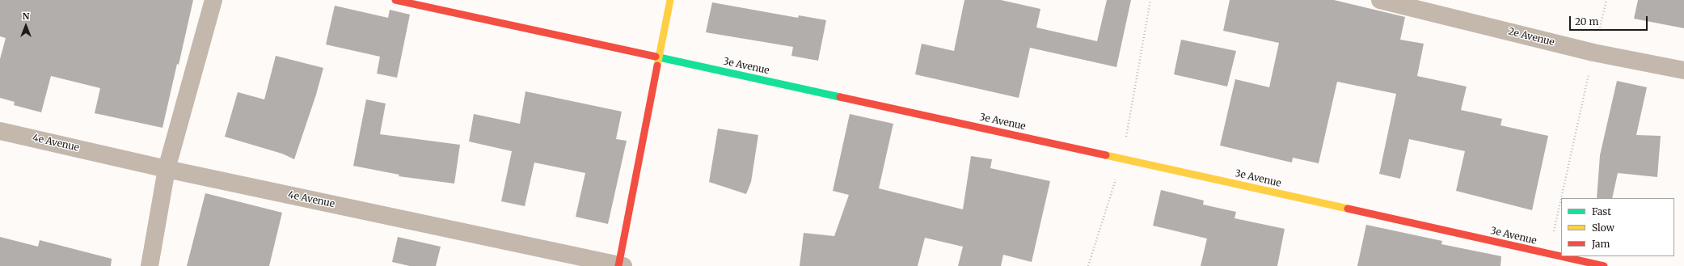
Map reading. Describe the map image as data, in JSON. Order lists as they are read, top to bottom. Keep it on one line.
{"streets":{"street":["2e Avenue","3e Avenue","4e Avenue"]},"legend":["Fast","Slow","Jam"],"scale_bar":"20 m","north":"top"}
